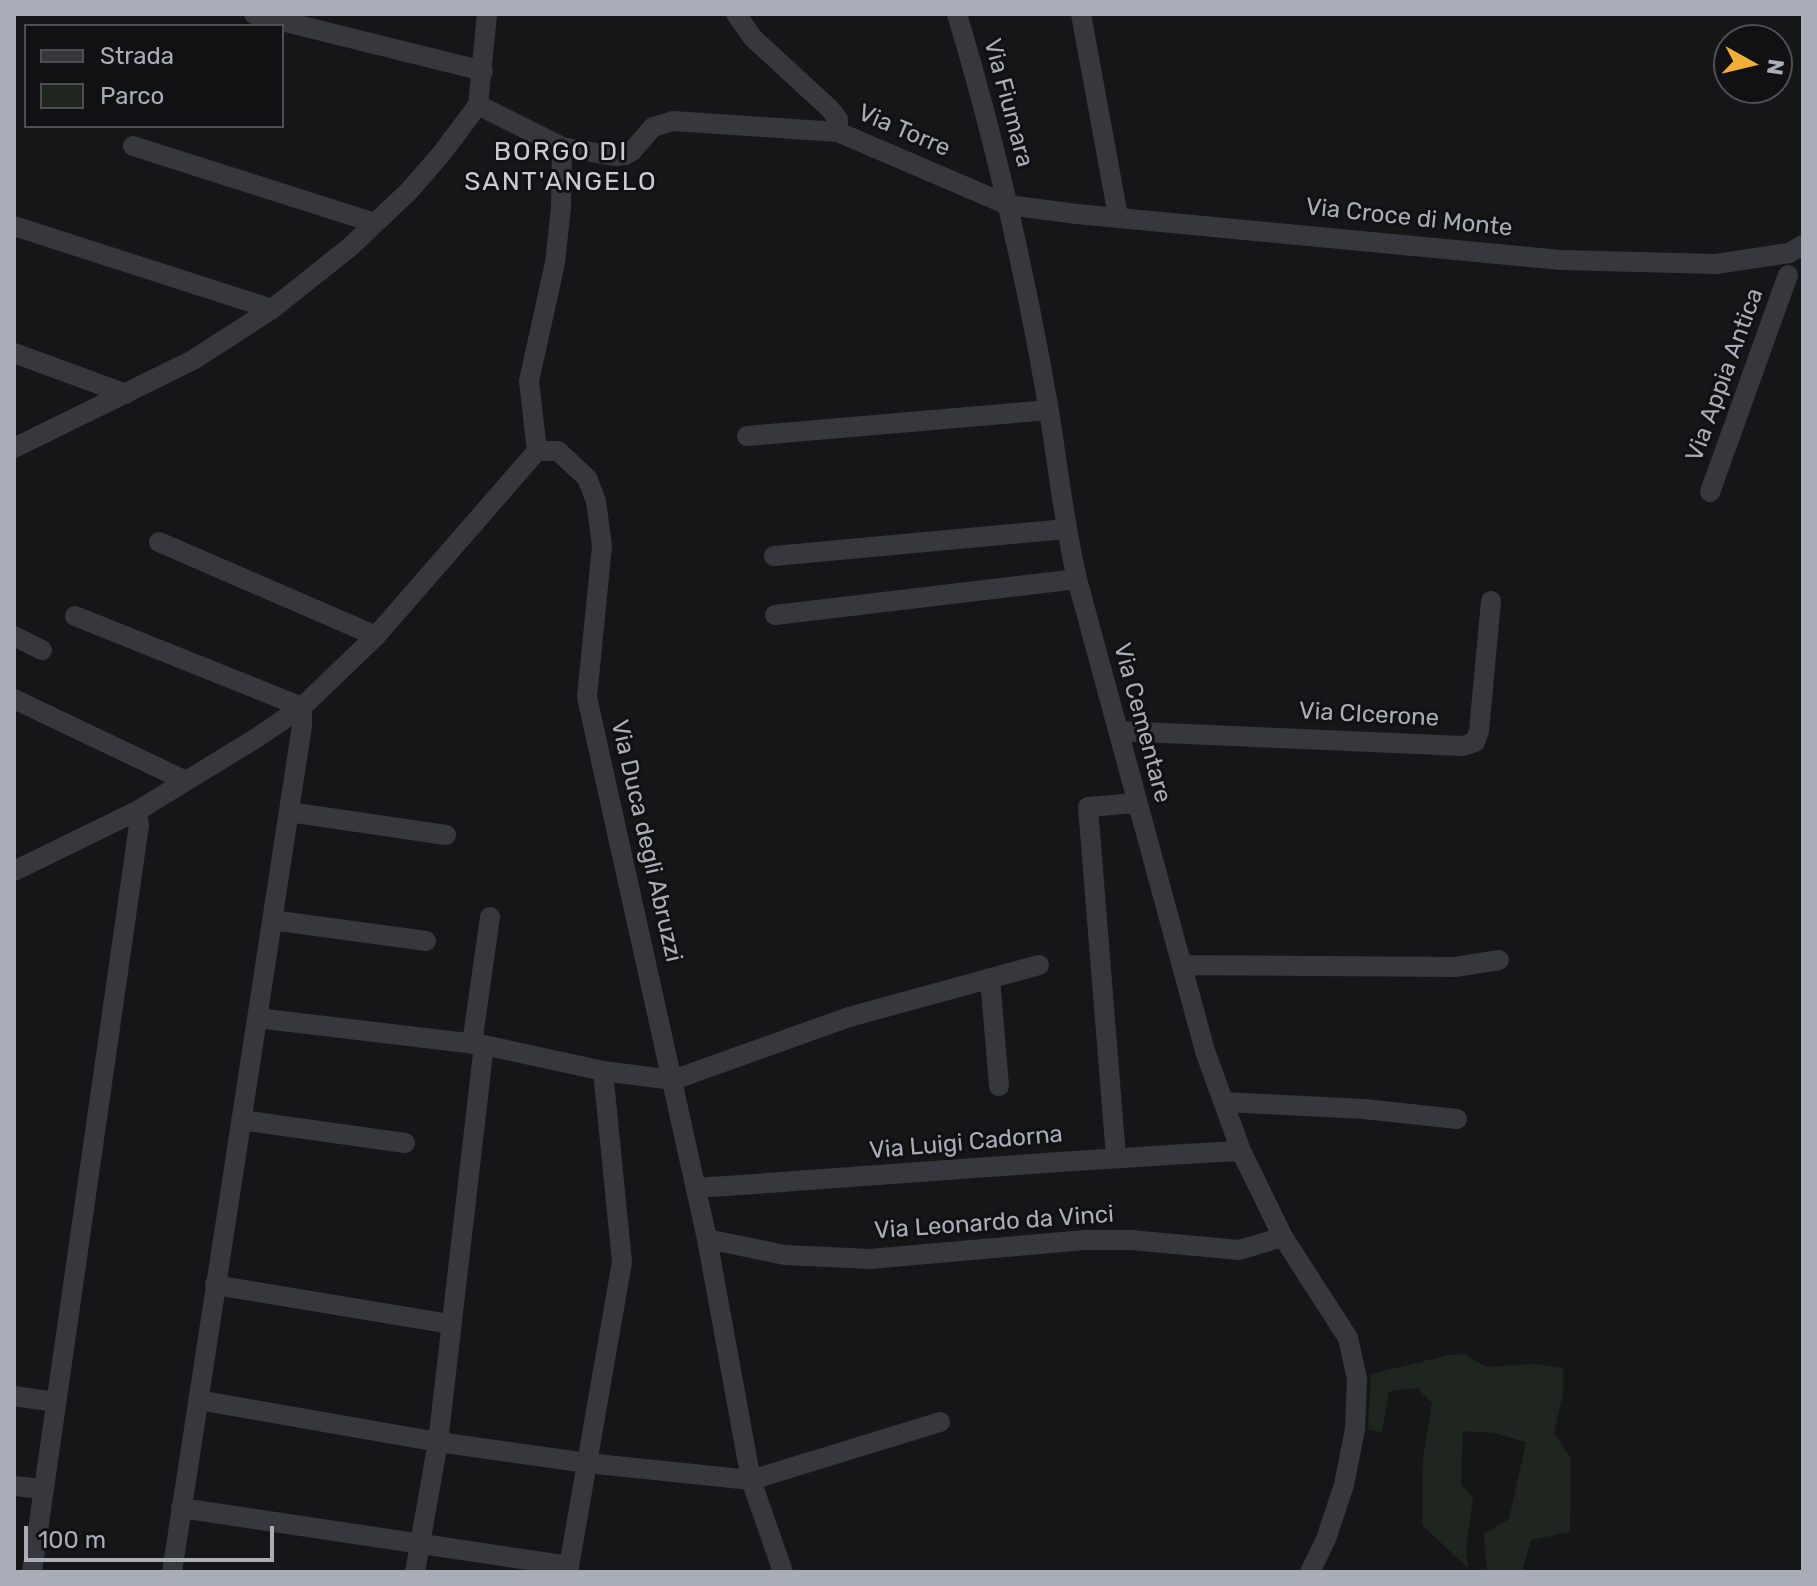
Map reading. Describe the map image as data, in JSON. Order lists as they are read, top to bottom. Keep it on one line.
{"streets":{"street":["Via Fiumara","Via Torre","Via Croce di Monte","Via Appia Antica","Via CIcerone","Via Cementare","Via Duca degli Abruzzi","Via Luigi Cadorna","Via Leonardo da Vinci"]},"crossings":[["Via Fiumara","Via Torre"],["Via Fiumara","Via Croce di Monte"],["Via Fiumara","Via Cementare"],["Via Torre","Via Croce di Monte"],["Via Torre","Via Cementare"],["Via Croce di Monte","Via Appia Antica"],["Via Croce di Monte","Via Cementare"],["Via CIcerone","Via Cementare"],["Via Cementare","Via Luigi Cadorna"],["Via Cementare","Via Leonardo da Vinci"],["Via Duca degli Abruzzi","Via Luigi Cadorna"],["Via Duca degli Abruzzi","Via Leonardo da Vinci"]],"districts":["BORGO DI SANT'ANGELO"],"legend":["Strada","Parco"],"scale_bar":"100 m","north":"right"}
